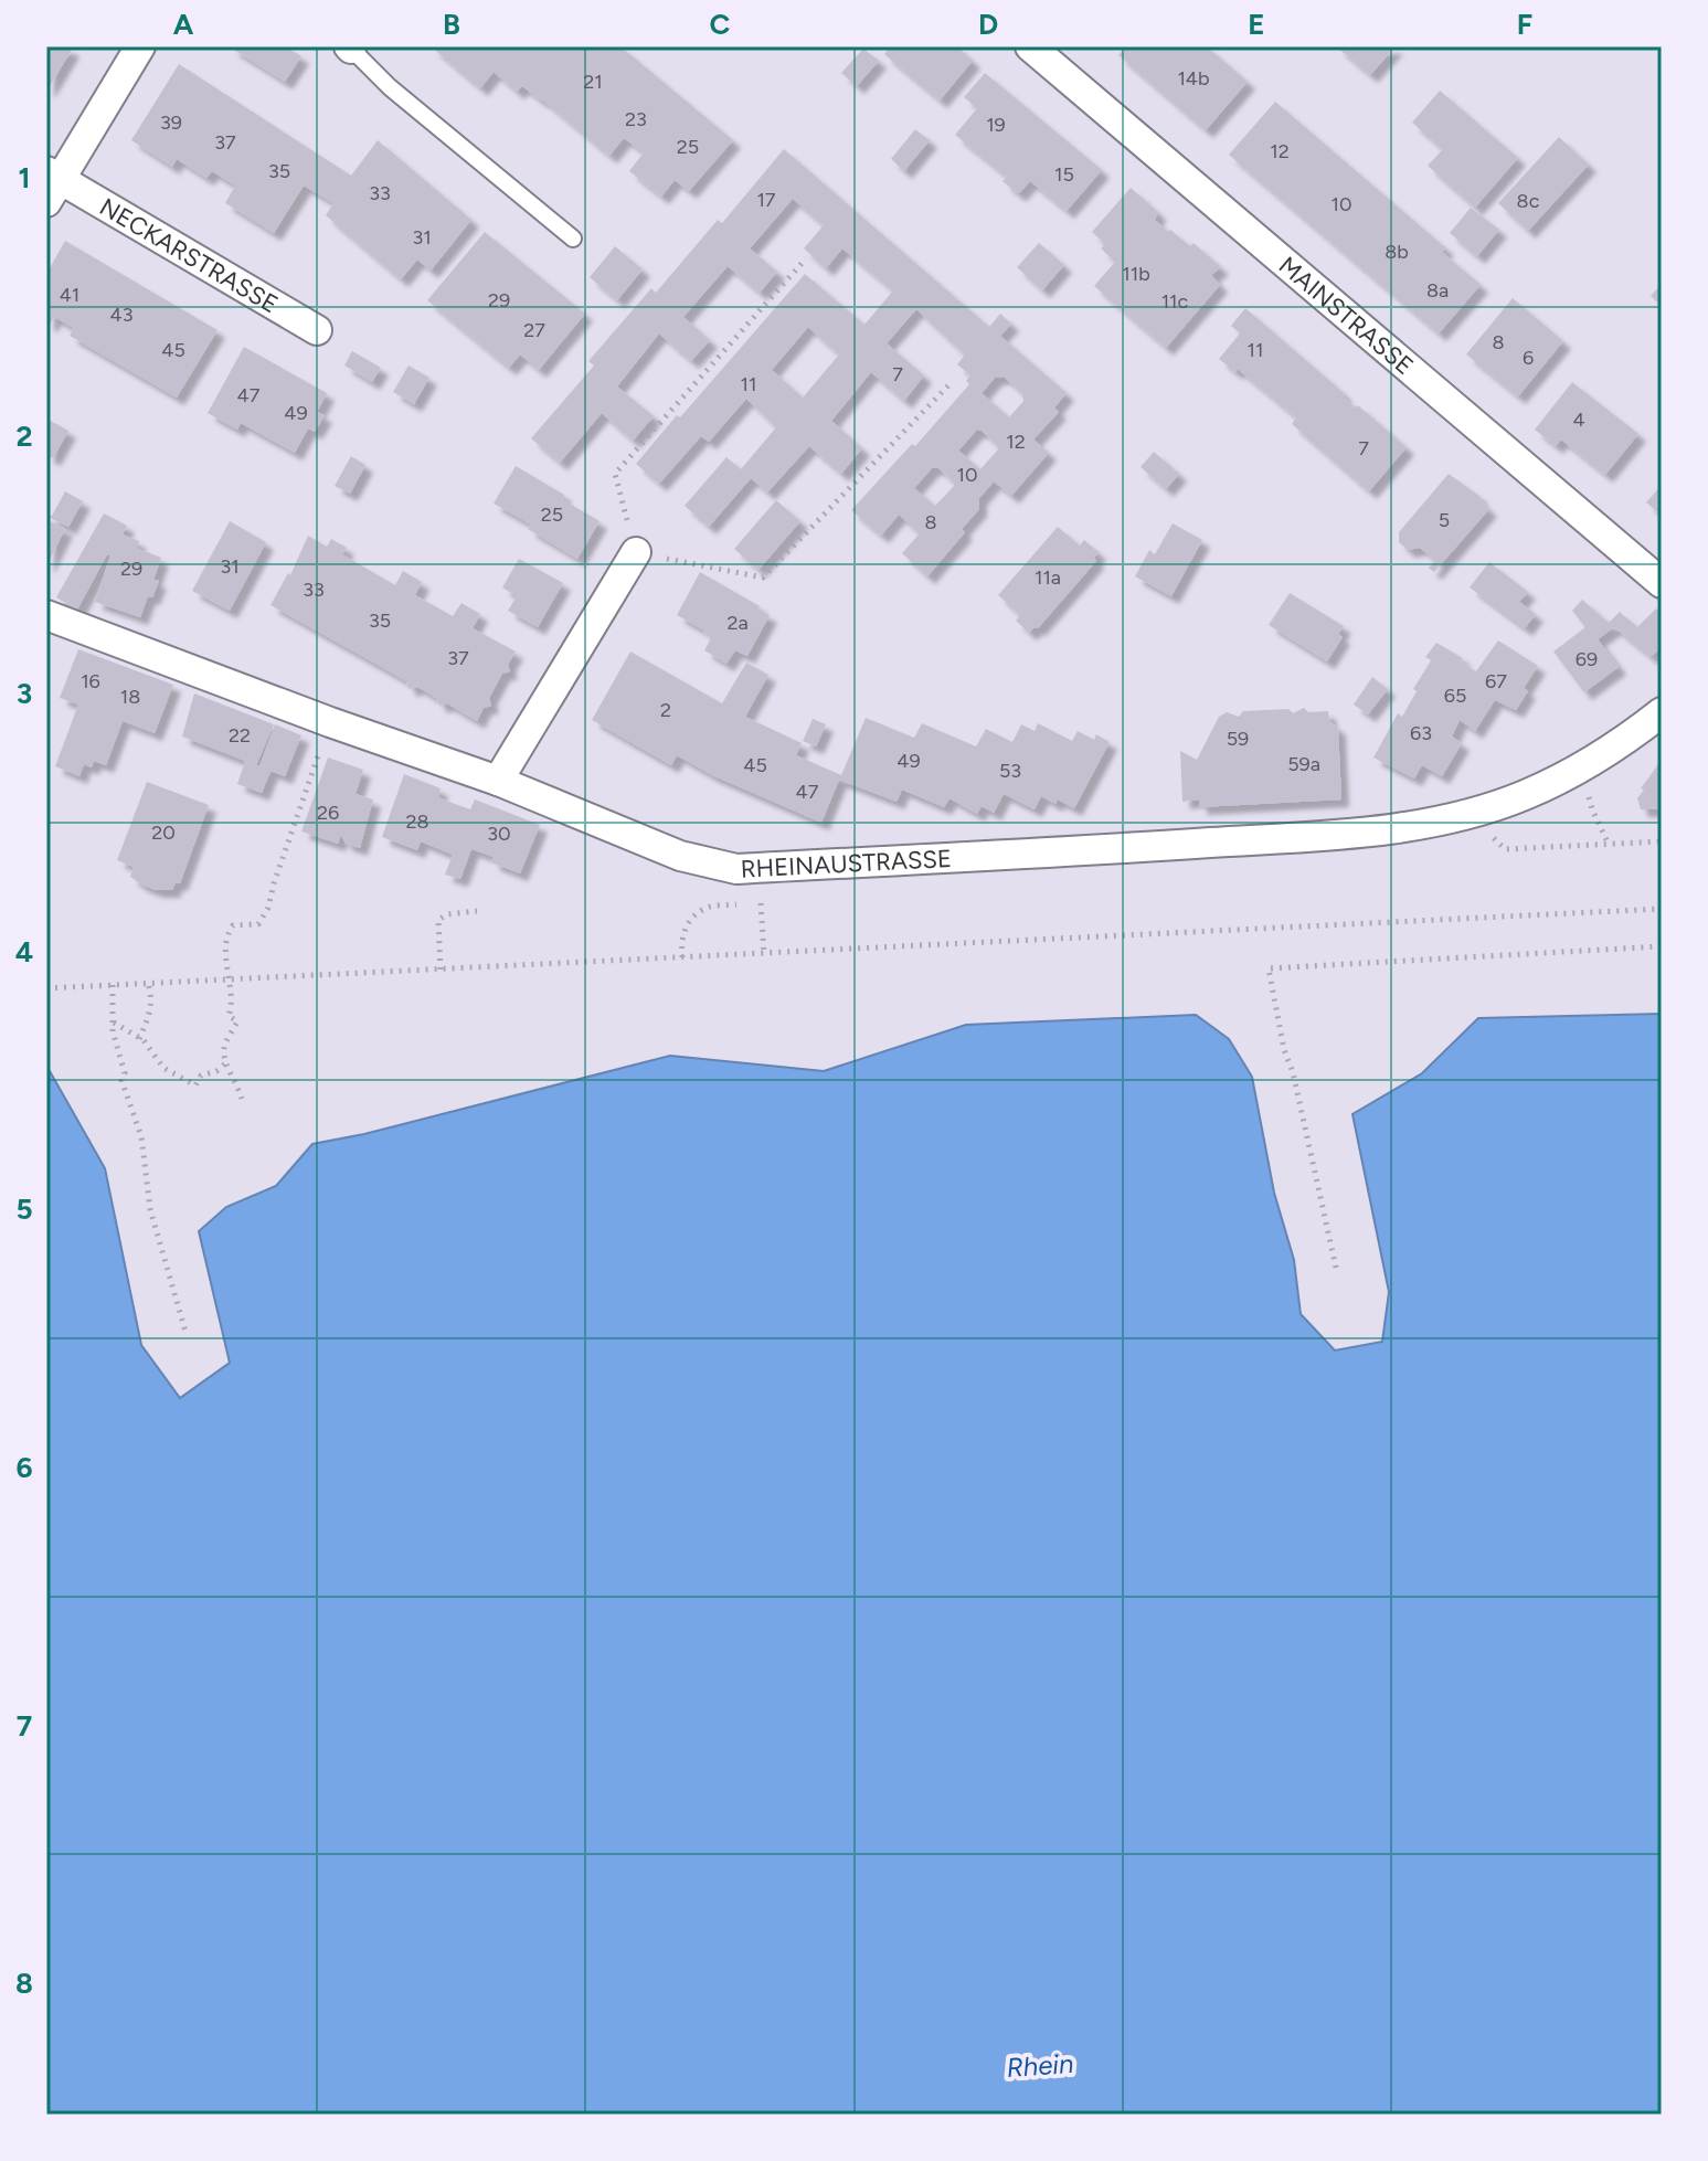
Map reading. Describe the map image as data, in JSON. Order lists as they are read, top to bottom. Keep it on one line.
{"streets":{"street":["NECKARSTRASSE","MAINSTRASSE","RHEINAUSTRASSE"]},"water":["Rhein"],"house_numbers":["14b","21","23","39","19","37","25","12","35","15","33","17","8c","10","31","8b","11b","8a","41","29","11c","43","27","8","45","11","6","7","11","47","49","4","12","7","10","25","5","8","31","29","11a","33","35","2a","37","69","16","67","65","18","2","63","22","59","49","59a","45","53","47","26","28","20","30"],"grid":{"columns":["A","B","C","D","E","F"],"rows":["1","2","3","4","5","6","7","8"]}}
